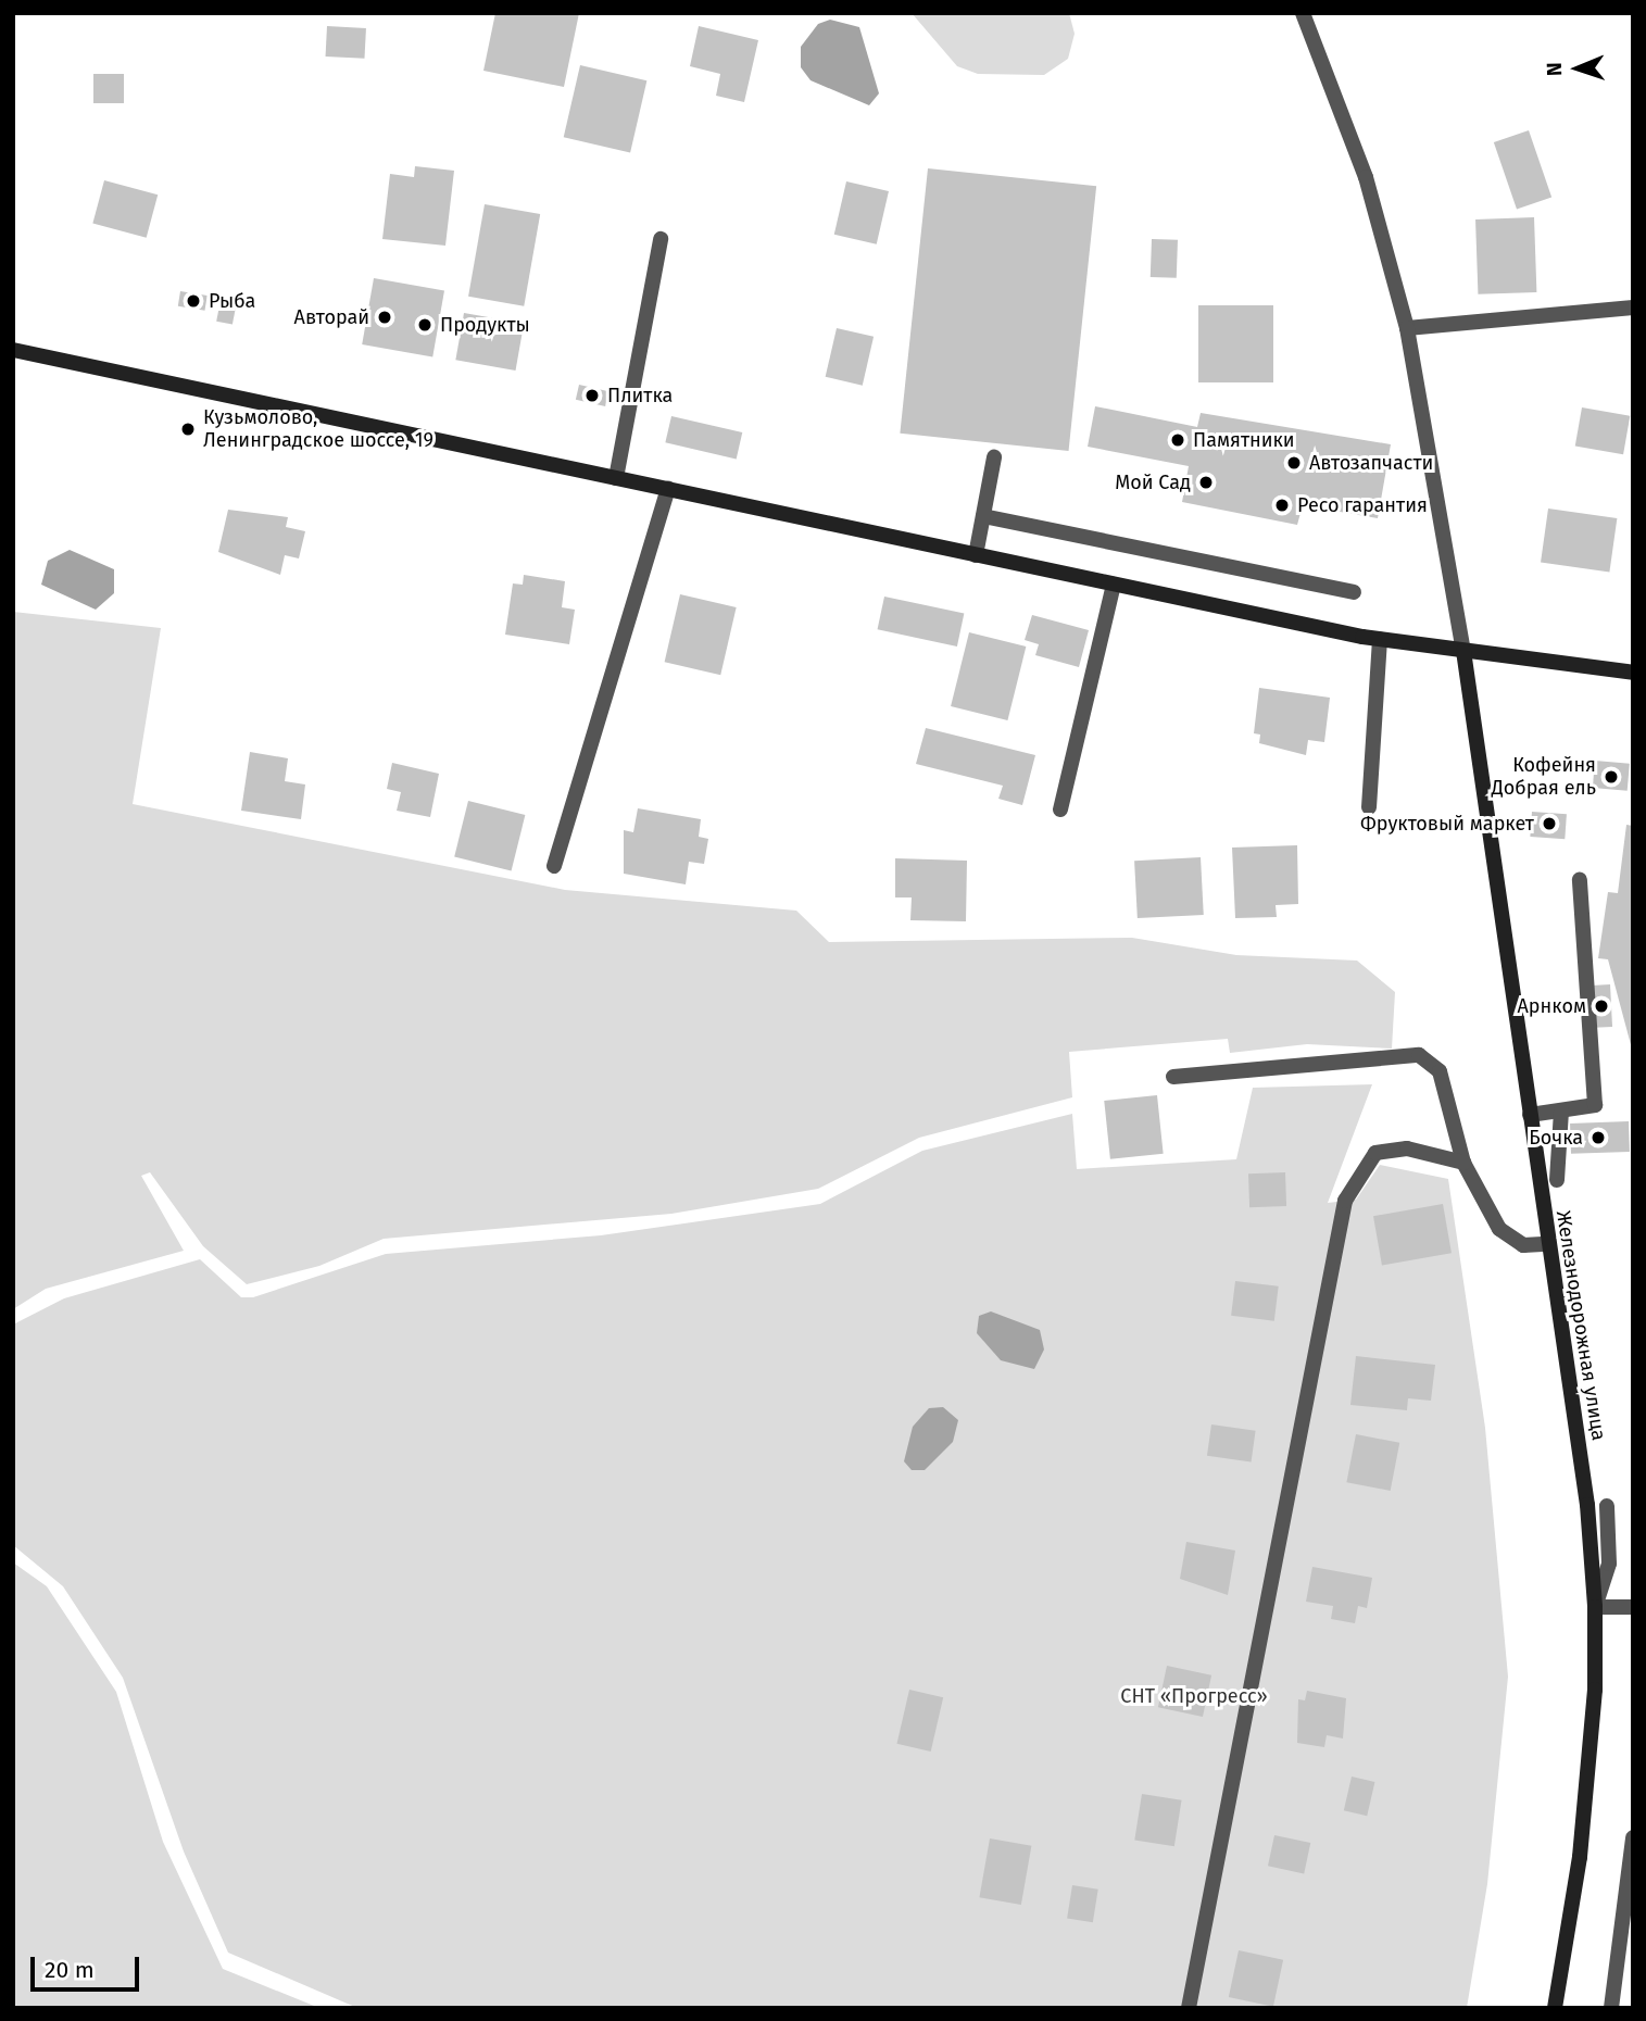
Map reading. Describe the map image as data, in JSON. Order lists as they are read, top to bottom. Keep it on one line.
{"streets":{"main road":["Железнодорожная улица"]},"parks":["СНТ «Прогресс»"],"places":["Рыба","Авторай","Продукты","Плитка","Кузьмолово, Ленинградское шоссе, 19","Памятники","Автозапчасти","Мой Сад","Ресо гарантия","Кофейня Добрая ель","Фруктовый маркет","Арнком","Бочка"],"scale_bar":"20 m","north":"left"}
